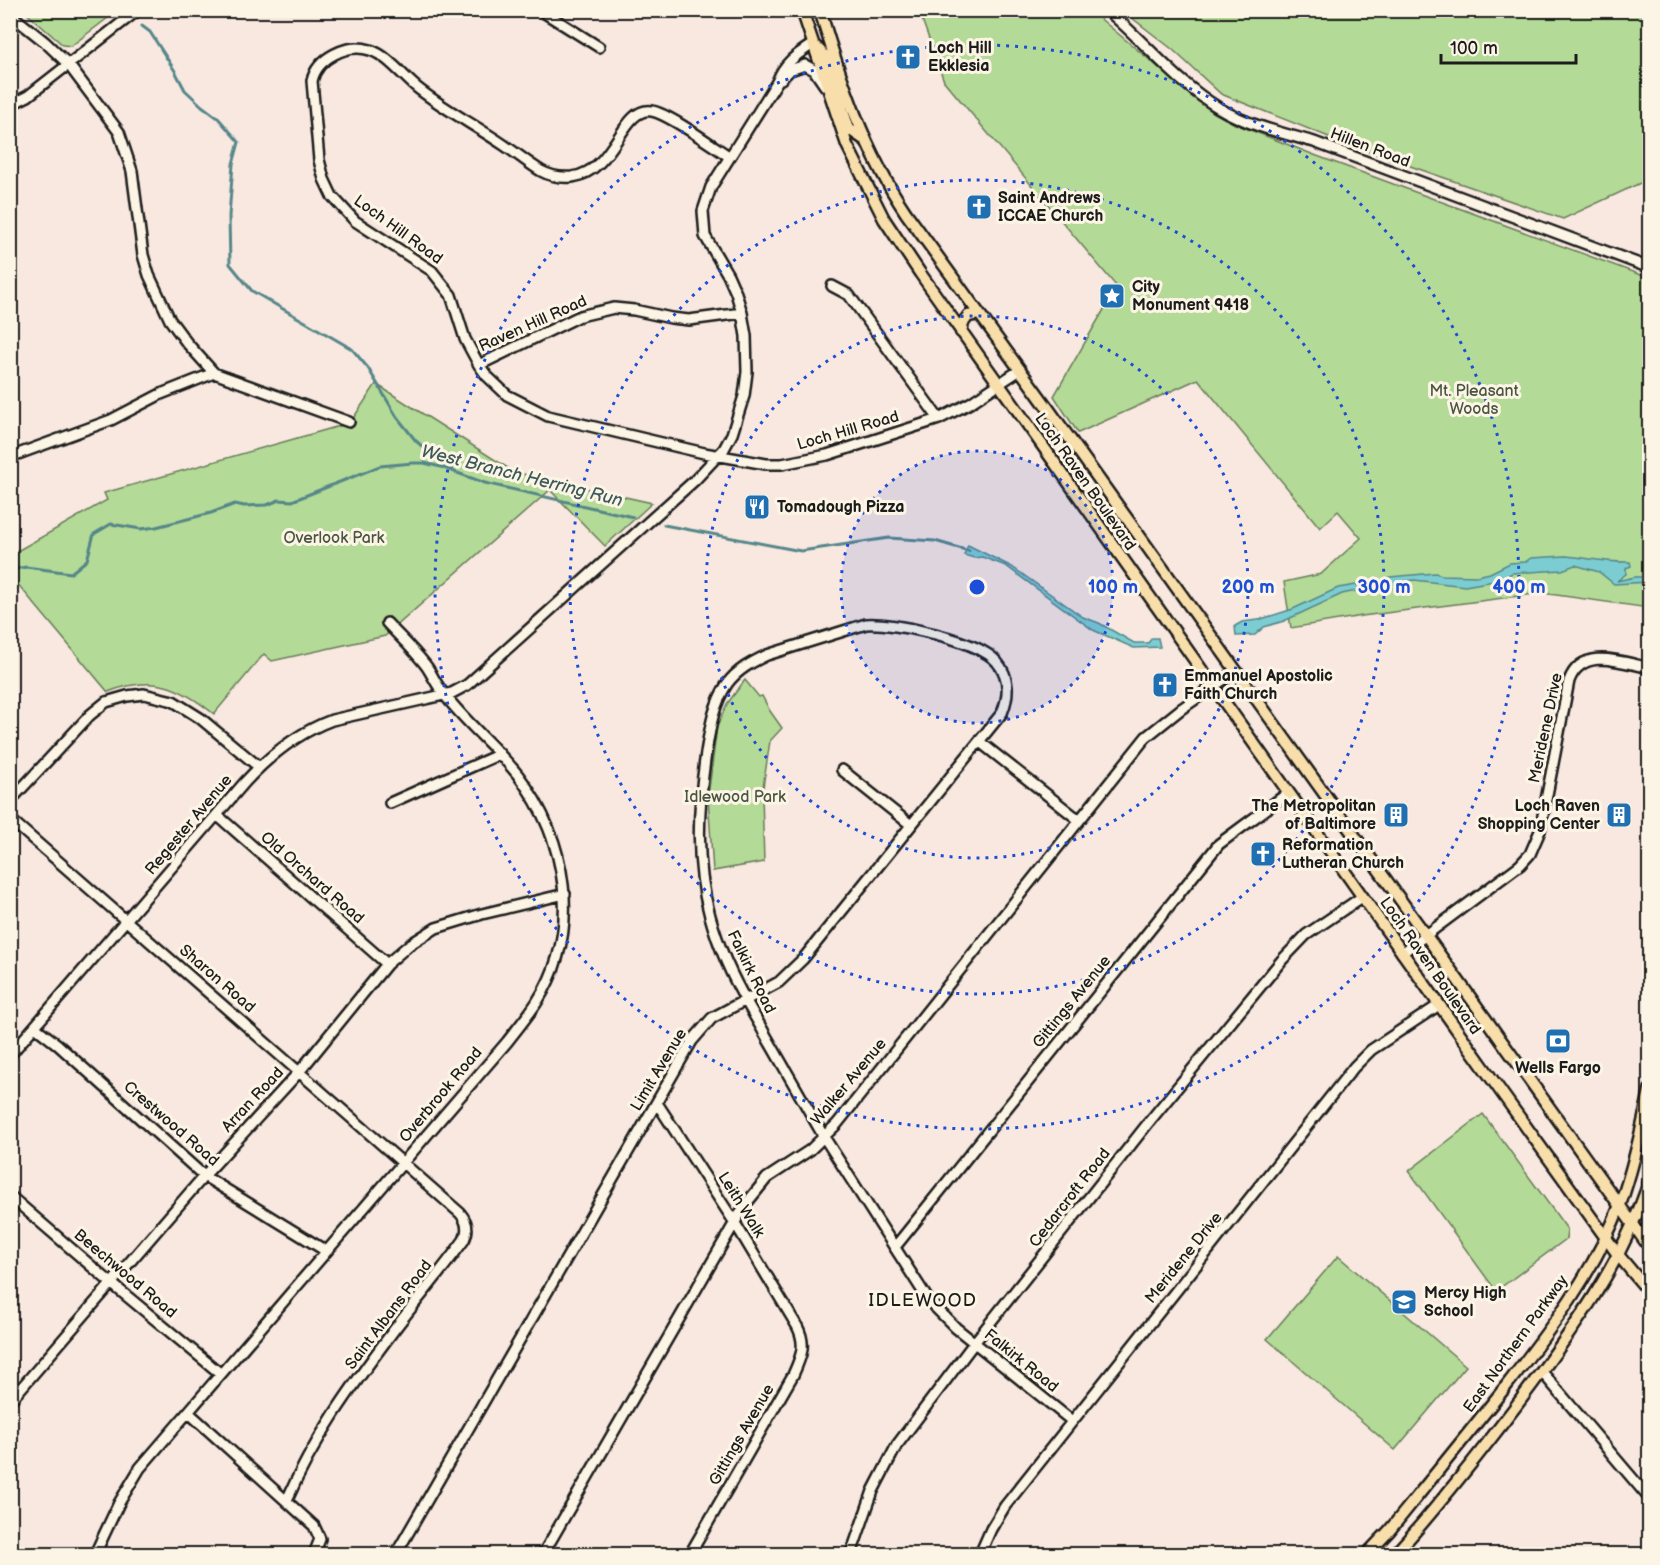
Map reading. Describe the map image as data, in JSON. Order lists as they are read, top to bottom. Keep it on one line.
{"streets":{"main road":["Loch Raven Boulevard","East Northern Parkway"],"street":["Hillen Road","Loch Hill Road","Raven Hill Road","Meridene Drive","Regester Avenue","Old Orchard Road","Falkirk Road","Sharon Road","Gittings Avenue","Limit Avenue","Walker Avenue","Overbrook Road","Arran Road","Crestwood Road","Cedarcroft Road","Leith Walk","Beechwood Road","Saint Albans Road"]},"crossings":[["Loch Hill Road","Raven Hill Road"],["Loch Hill Road","Loch Raven Boulevard"],["Loch Hill Road","Regester Avenue"],["Raven Hill Road","Regester Avenue"],["Loch Raven Boulevard","Meridene Drive"],["Loch Raven Boulevard","Regester Avenue"],["Loch Raven Boulevard","Gittings Avenue"],["Loch Raven Boulevard","Walker Avenue"],["Loch Raven Boulevard","Cedarcroft Road"],["Loch Raven Boulevard","East Northern Parkway"],["Meridene Drive","Falkirk Road"],["Regester Avenue","Old Orchard Road"],["Regester Avenue","Sharon Road"],["Regester Avenue","Overbrook Road"],["Regester Avenue","Crestwood Road"],["Old Orchard Road","Arran Road"],["Falkirk Road","Gittings Avenue"],["Falkirk Road","Limit Avenue"],["Falkirk Road","Walker Avenue"],["Falkirk Road","Cedarcroft Road"],["Sharon Road","Overbrook Road"],["Sharon Road","Arran Road"],["Sharon Road","Saint Albans Road"],["Gittings Avenue","Leith Walk"],["Limit Avenue","Leith Walk"],["Walker Avenue","Leith Walk"],["Overbrook Road","Arran Road"],["Overbrook Road","Crestwood Road"],["Overbrook Road","Beechwood Road"],["Overbrook Road","Saint Albans Road"],["Arran Road","Crestwood Road"],["Arran Road","Beechwood Road"]],"districts":["IDLEWOOD"],"water":["West Branch Herring Run"],"parks":["Mt. Pleasant Woods","Overlook Park","Idlewood Park"],"places":{"church":["Loch Hill Ekklesia","Saint Andrews ICCAE Church","Emmanuel Apostolic Faith Church","Reformation Lutheran Church"],"place":["City Monument 9418"],"restaurant":["Tomadough Pizza"],"building":["The Metropolitan of Baltimore","Loch Raven Shopping Center"],"bank":["Wells Fargo"],"school or university":["Mercy High School"]},"scale_bar":"100 m","rings":["100 m","200 m","300 m","400 m"]}
